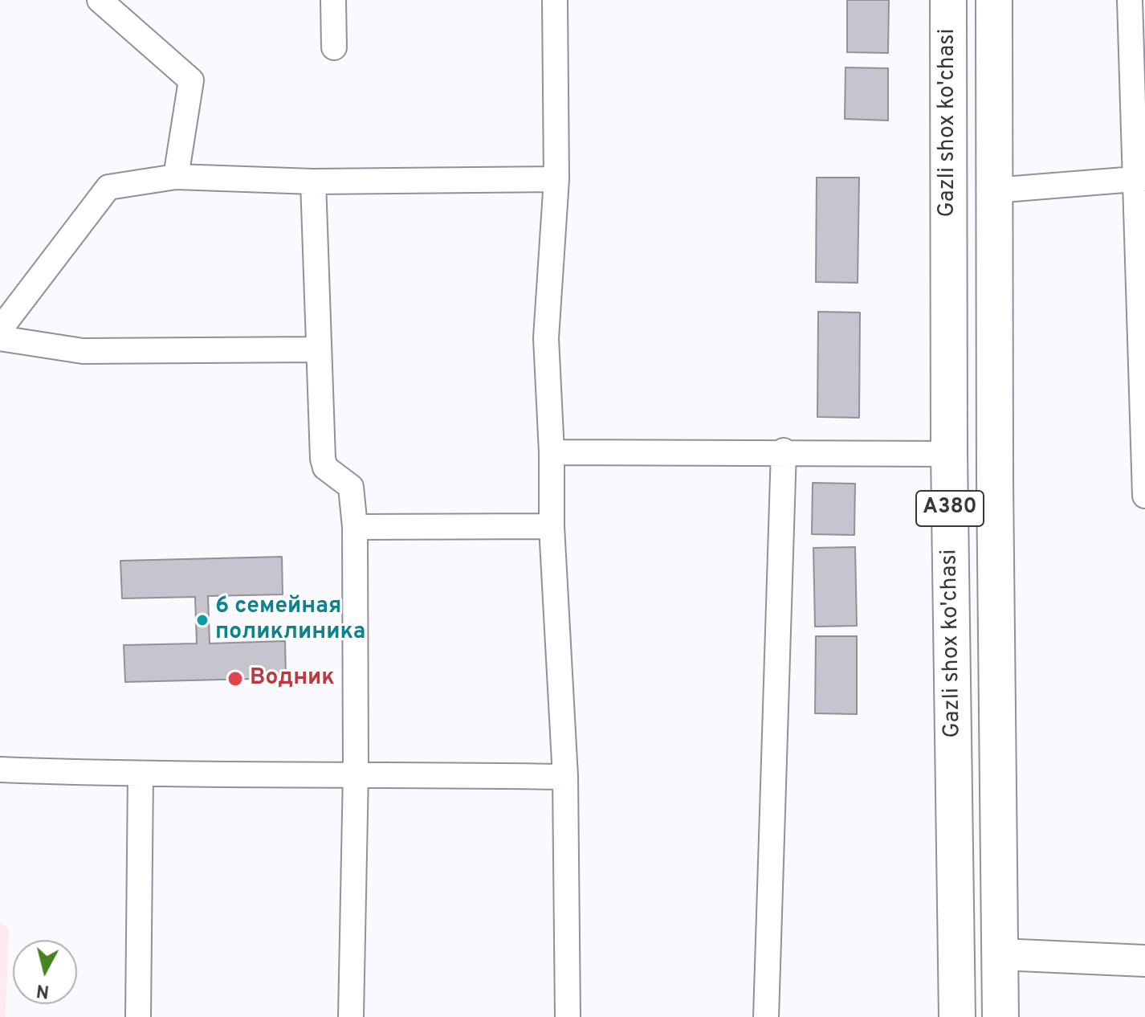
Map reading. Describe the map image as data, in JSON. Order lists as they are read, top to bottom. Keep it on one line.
{"streets":{"highway":["Gazli shox ko'chasi","A380"]},"places":["6 семейная поликлиника","Водник"],"north":"bottom"}
